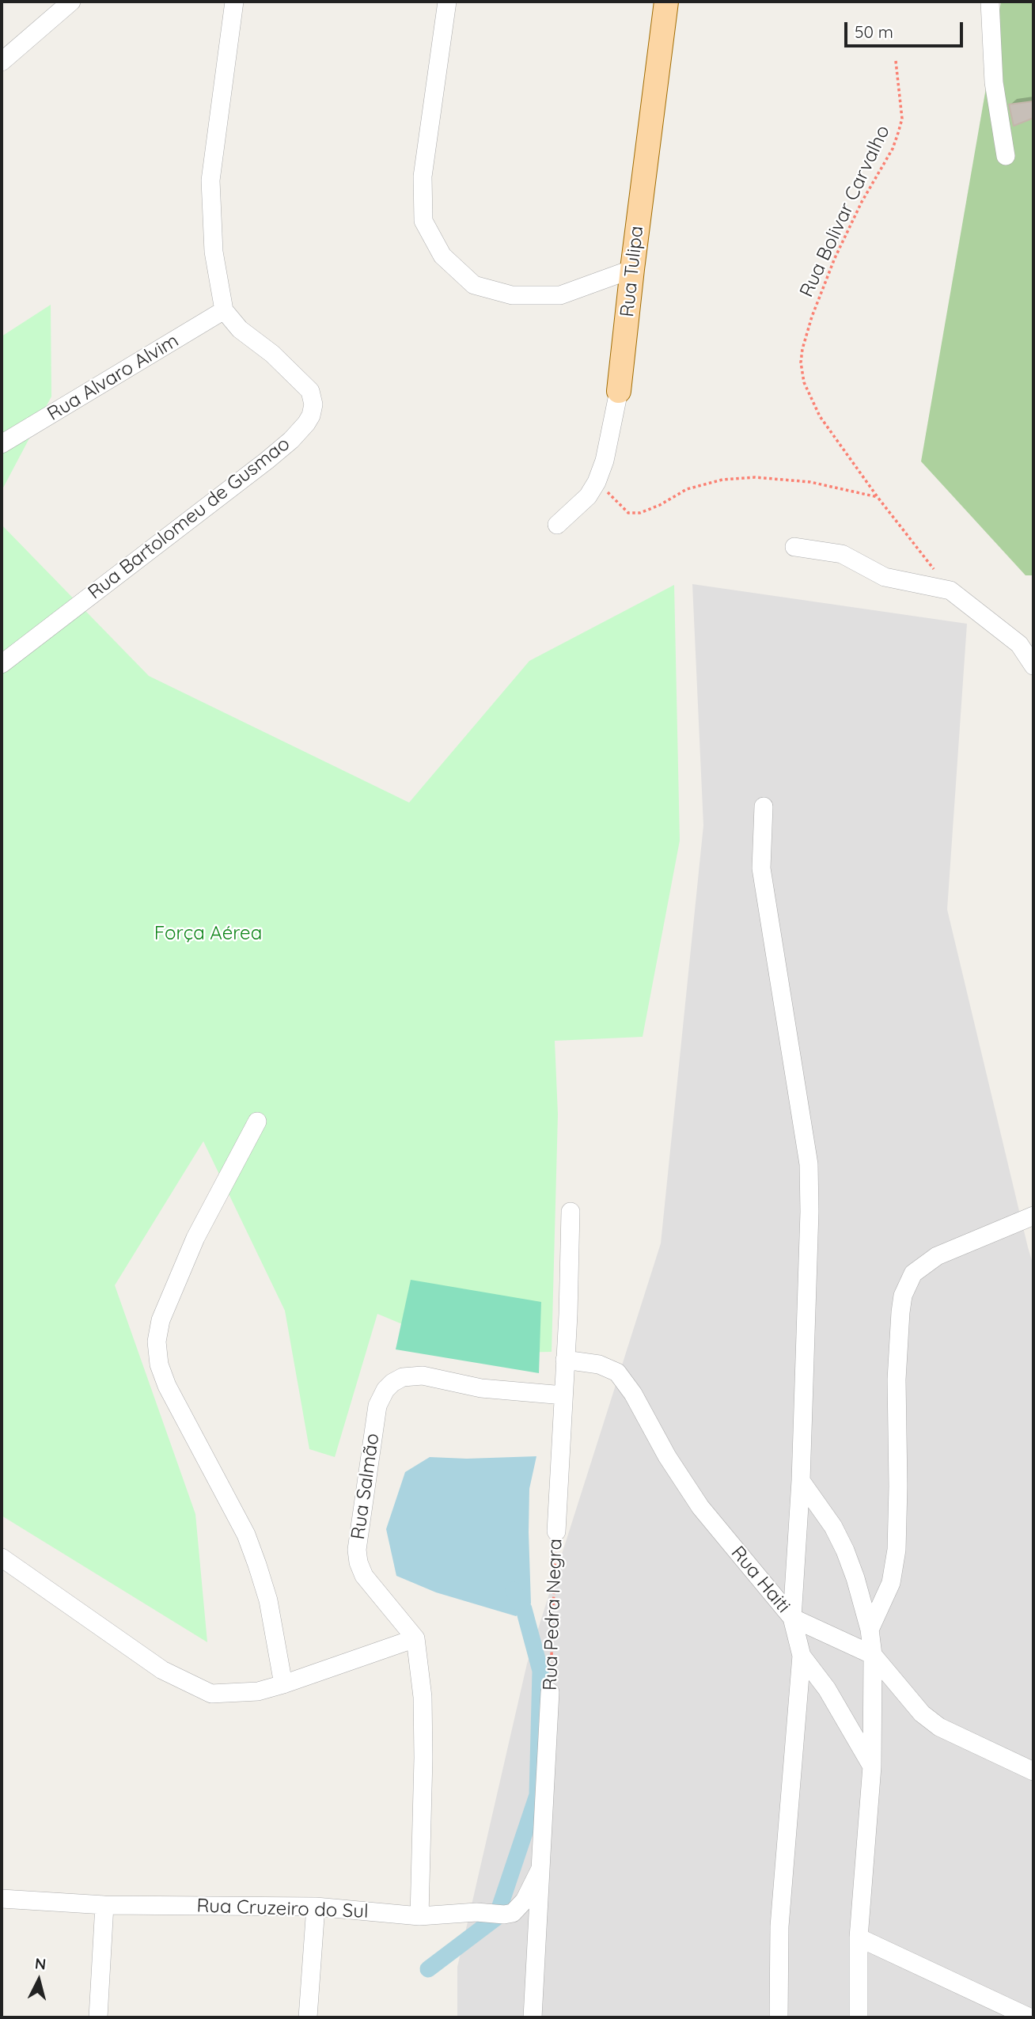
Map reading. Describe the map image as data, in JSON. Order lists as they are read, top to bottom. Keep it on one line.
{"streets":{"main road":["Rua Tulipa"],"street":["Rua Alvaro Alvim","Rua Bartolomeu de Gusmao","Rua Salmão","Rua Haiti","Rua Pedra Negra","Rua Cruzeiro do Sul"],"path":["Rua Bolivar Carvalho"]},"crossings":[["Rua Alvaro Alvim","Rua Bartolomeu de Gusmao"],["Rua Salmão","Rua Pedra Negra"],["Rua Haiti","Rua Pedra Negra"],["Rua Pedra Negra","Rua Cruzeiro do Sul"]],"parks":["Força Aérea"],"scale_bar":"50 m","north":"top"}
